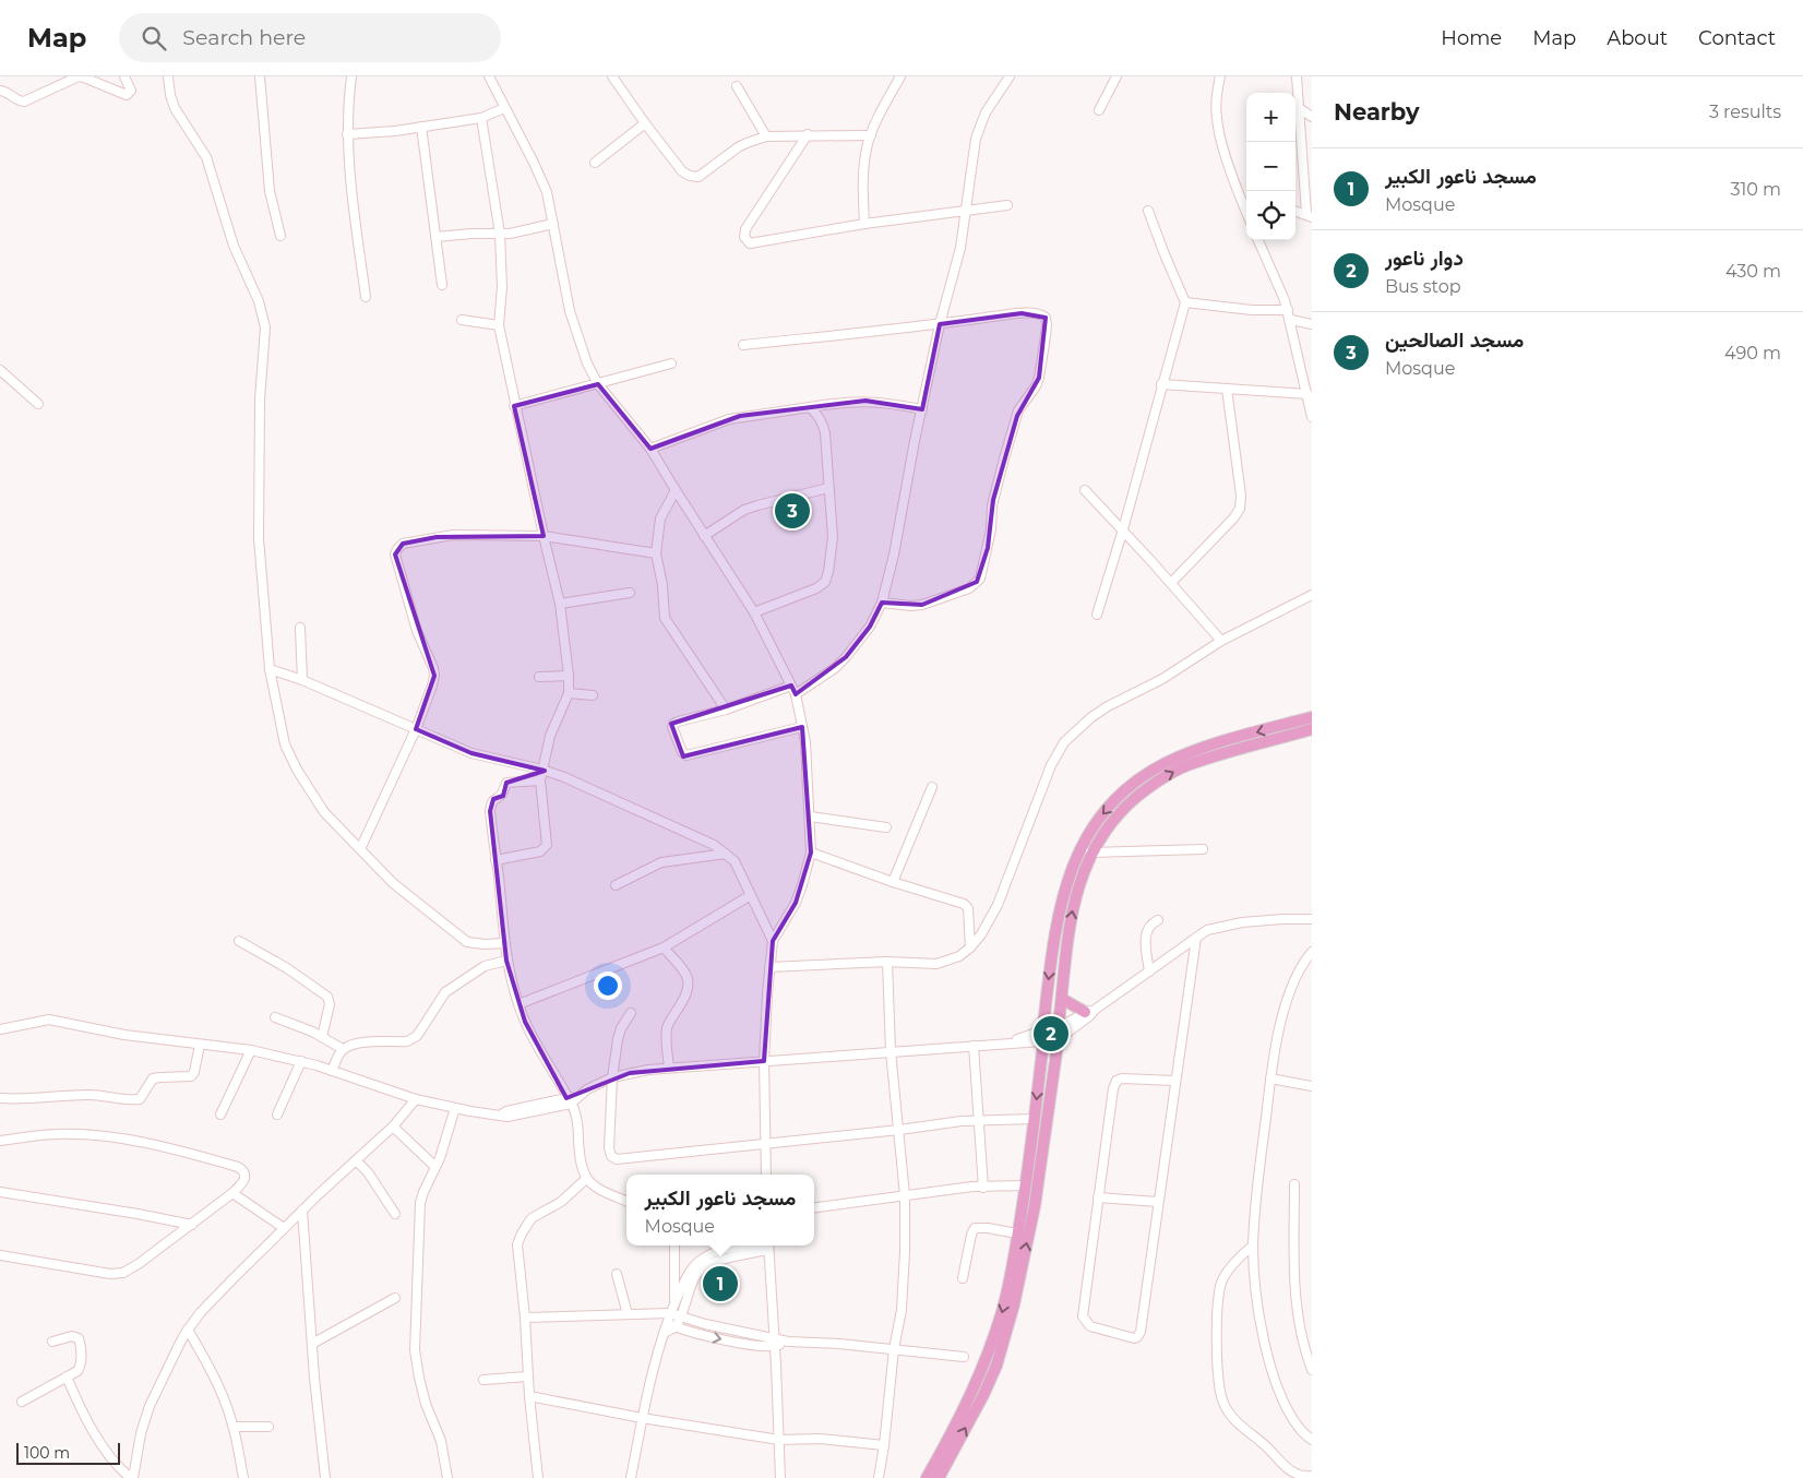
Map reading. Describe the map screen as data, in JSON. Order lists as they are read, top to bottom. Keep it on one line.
{"scale_bar":"100 m","page":{"header":"Map","search":"Search here","nav":["Home","Map","About","Contact"],"heading":["Nearby","3 results"],"map_buttons":["+","−"],"list":[{"mark":"1","name":"مسجد ناعور الكبير","note":"Mosque","value":"310 m"},{"mark":"2","name":"دوار ناعور","note":"Bus stop","value":"430 m"},{"mark":"3","name":"مسجد الصالحين","note":"Mosque","value":"490 m"}],"pins":["3","2","1"],"popup":["مسجد ناعور الكبير","Mosque"],"scale":"100 m"}}
